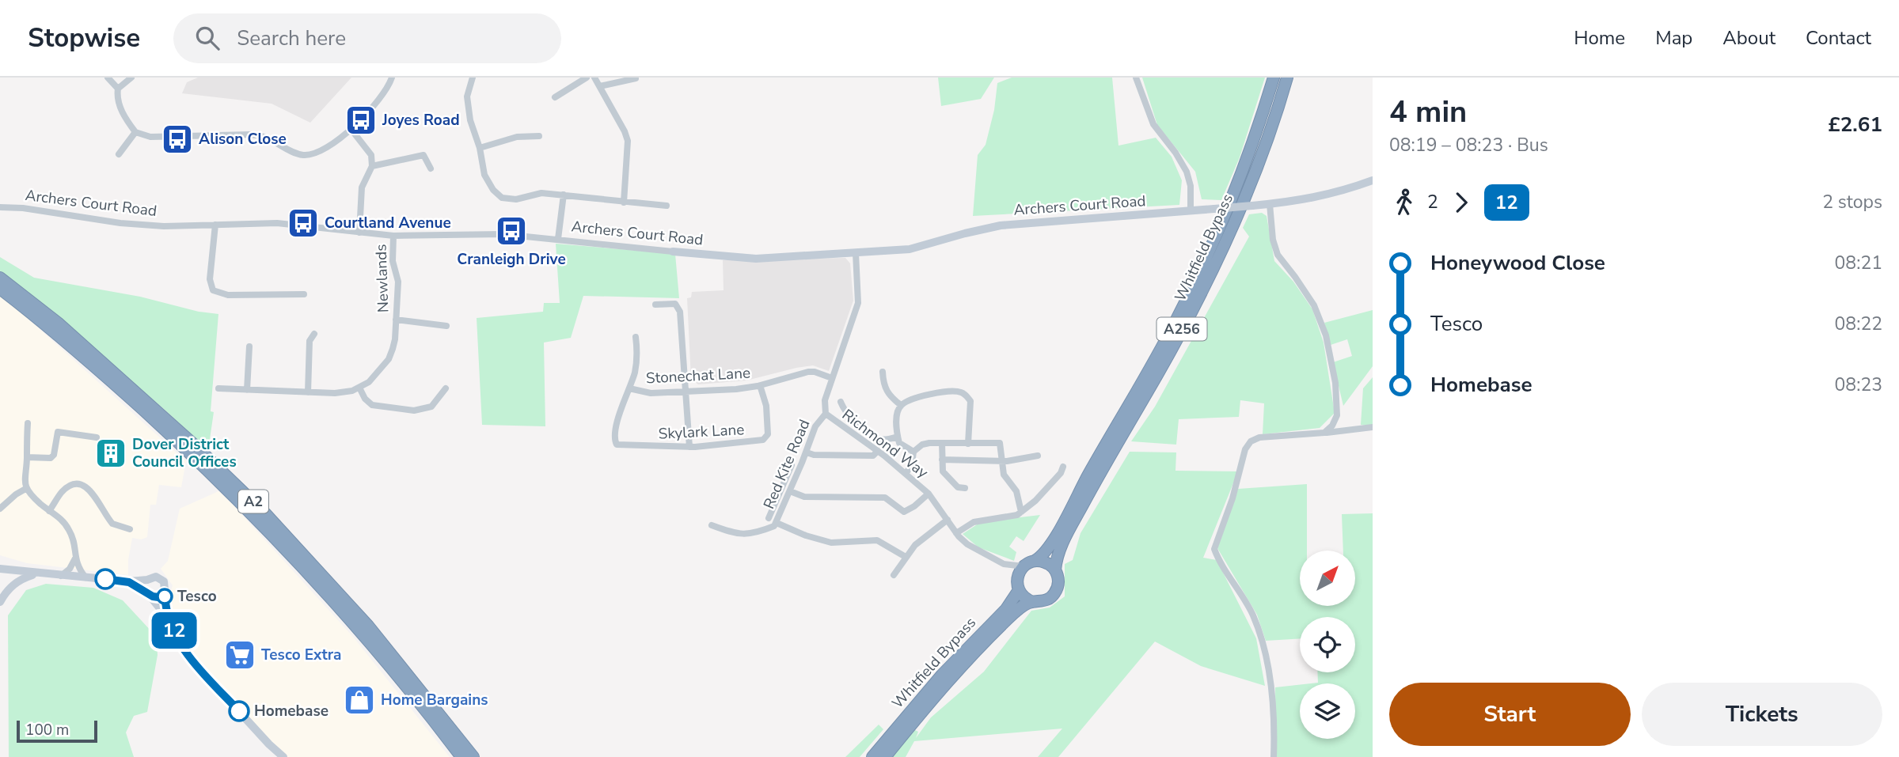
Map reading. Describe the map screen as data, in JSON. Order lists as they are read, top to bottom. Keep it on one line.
{"streets":{"highway":["Whitfield Bypass","A256","A2"],"street":["Archers Court Road","Newlands","Stonechat Lane","Skylark Lane","Richmond Way","Red Kite Road"]},"crossings":[["Archers Court Road","Newlands"],["Archers Court Road","Richmond Way"],["Whitfield Bypass","Richmond Way"],["Stonechat Lane","Skylark Lane"],["Stonechat Lane","Richmond Way"],["Richmond Way","Red Kite Road"]],"places":{"bus stop":["Joyes Road","Alison Close","Courtland Avenue","Cranleigh Drive"],"building":["Dover District Council Offices"],"other":["Tesco","Homebase"],"supermarket":["Tesco Extra"],"shop":["Home Bargains"]},"lines":["bus line 12"],"scale_bar":"100 m","north":"top right","page":{"header":"Stopwise","search":"Search here","nav":["Home","Map","About","Contact"],"on_map":"12","heading":["4 min","08:19 – 08:23 · Bus","£2.61"],"legs":["2","12","2 stops"],"list":[{"name":"Honeywood Close","value":"08:21"},{"name":"Tesco","value":"08:22"},{"name":"Homebase","value":"08:23"}],"buttons":["Start","Tickets"],"scale":"100 m"}}
